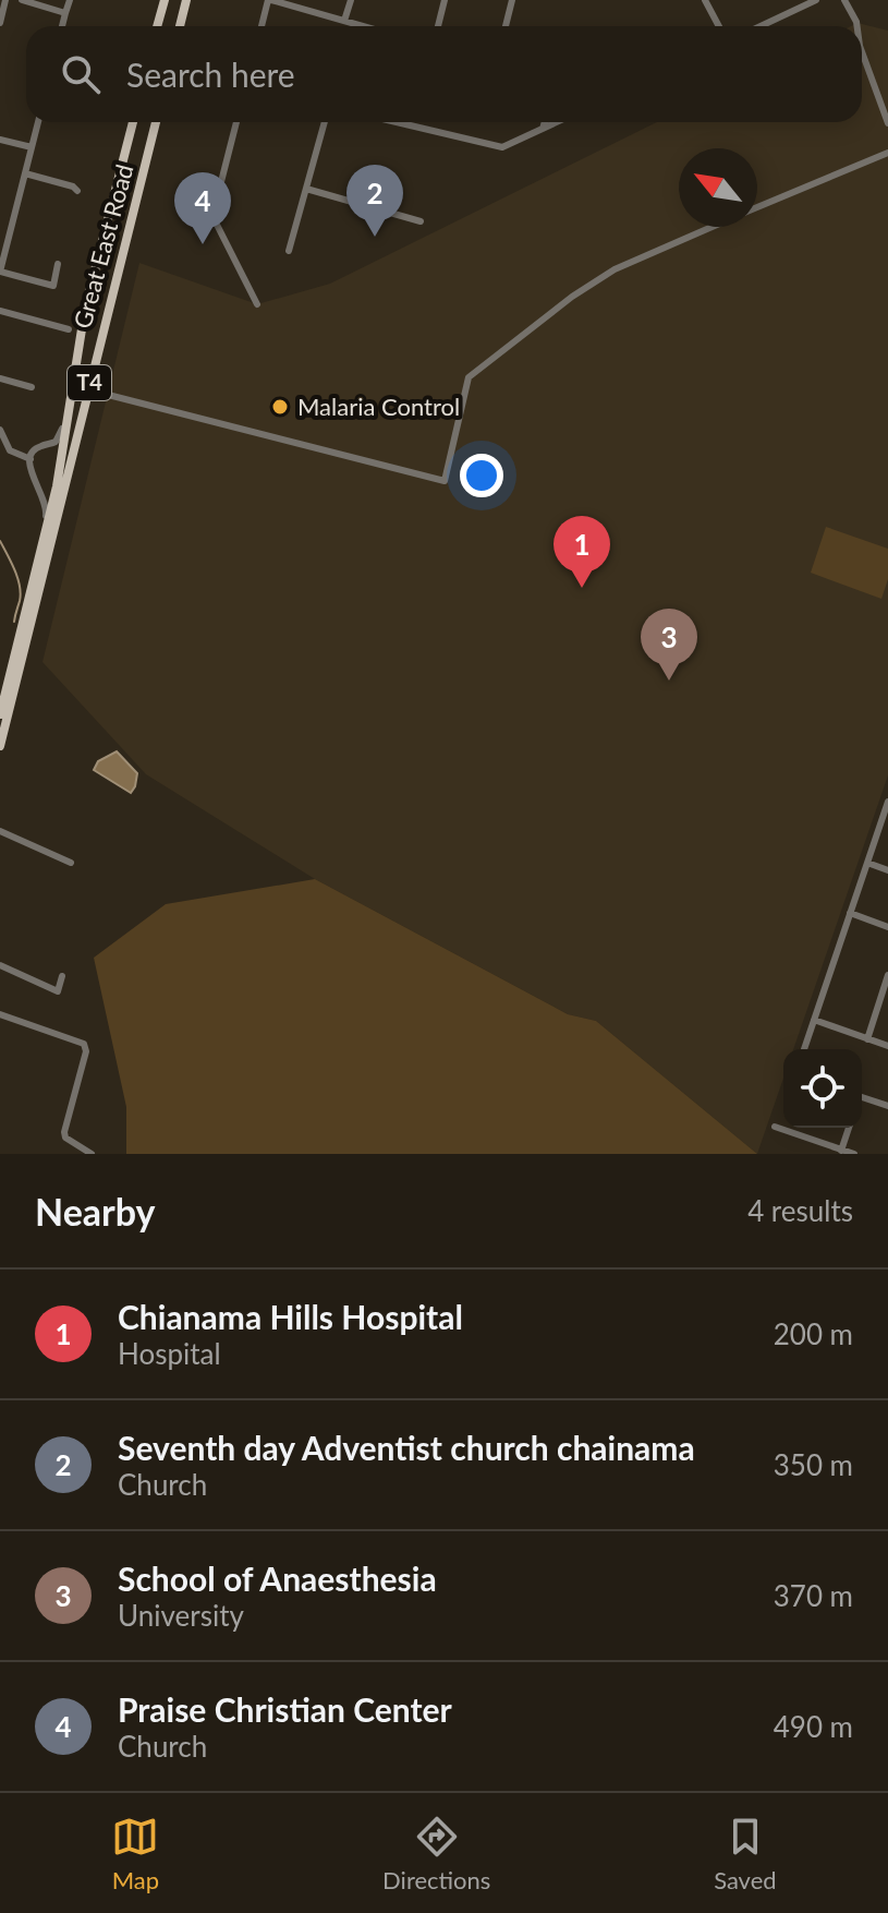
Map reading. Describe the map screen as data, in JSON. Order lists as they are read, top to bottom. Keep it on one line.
{"streets":{"main road":["Great East Road","T4"]},"places":["Malaria Control"],"north":"top left","page":{"search":"Search here","pins":["2","4","1","3"],"heading":["Nearby","4 results"],"list":[{"mark":"1","name":"Chianama Hills Hospital","note":"Hospital","value":"200 m"},{"mark":"2","name":"Seventh day Adventist church chainama","note":"Church","value":"350 m"},{"mark":"3","name":"School of Anaesthesia","note":"University","value":"370 m"},{"mark":"4","name":"Praise Christian Center","note":"Church","value":"490 m"}],"nav":["Map","Directions","Saved"]}}
